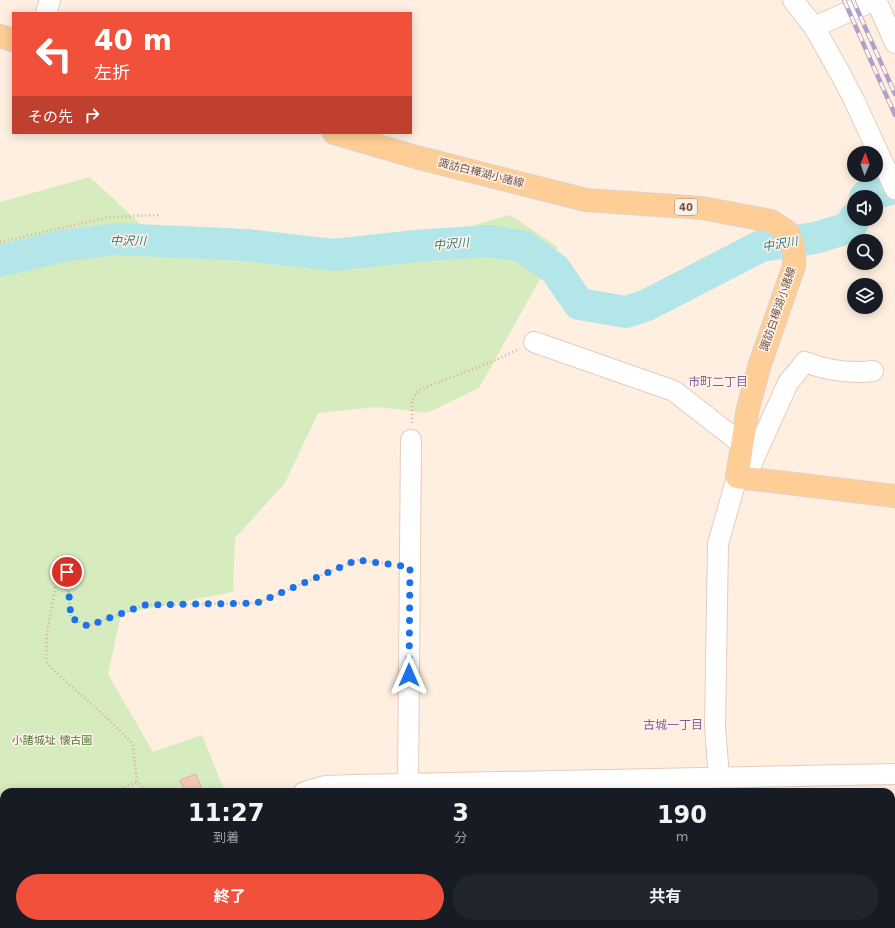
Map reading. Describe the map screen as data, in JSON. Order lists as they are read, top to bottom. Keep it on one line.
{"streets":{"main road":["諏訪白樺湖小諸線","40"]},"districts":["市町二丁目","古城一丁目"],"water":["中沢川"],"parks":["小諸城址 懐古園"],"north":"top","page":{"turn":["40 m","左折"],"then":"その先","eta":["11:27","到着","3","分","190","m"],"buttons":["終了","共有"]}}
